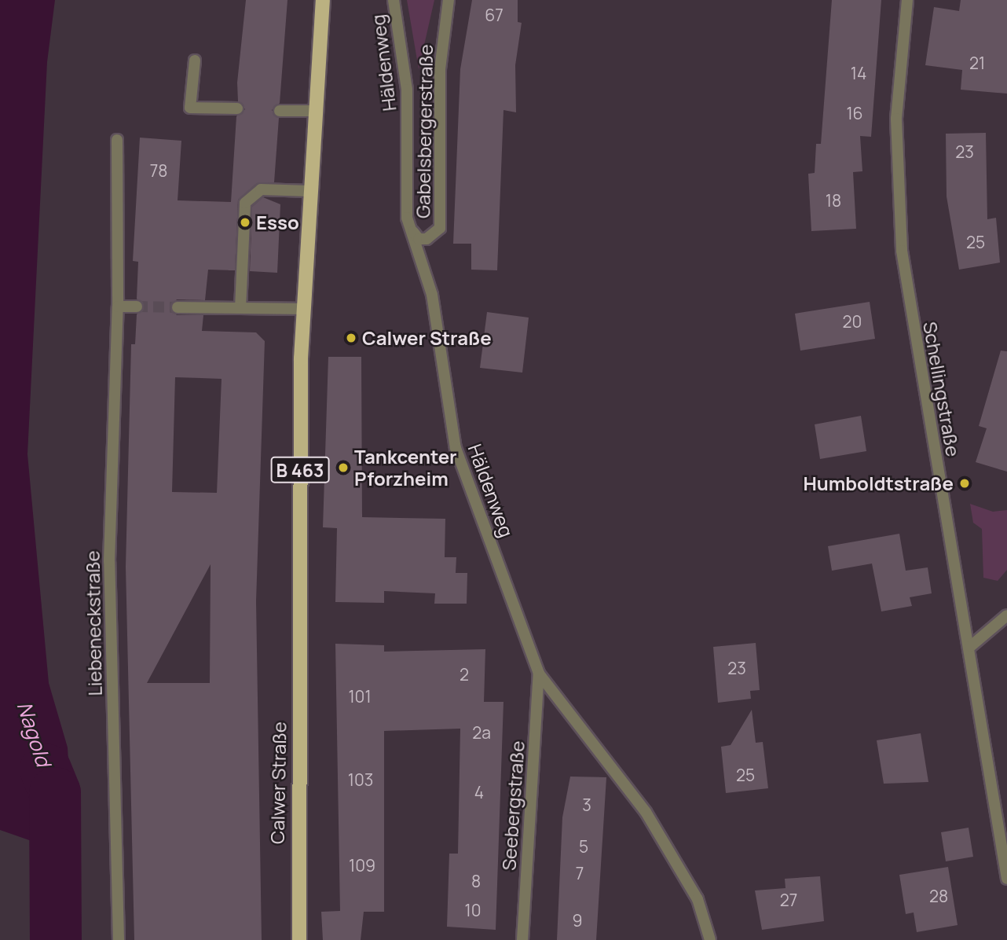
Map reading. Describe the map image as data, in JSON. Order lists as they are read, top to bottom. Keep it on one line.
{"streets":{"main road":["B 463","Calwer Straße"],"street":["Häldenweg","Gabelsbergerstraße","Schellingstraße","Liebeneckstraße","Seebergstraße"]},"crossings":[["Häldenweg","Gabelsbergerstraße"],["Häldenweg","Seebergstraße"]],"water":["Nagold"],"places":["Esso","Calwer Straße","Tankcenter Pforzheim","Humboldtstraße"],"house_numbers":["67","21","14","16","23","78","18","25","20","23","2","101","2a","25","103","4","3","5","109","7","8","28","27","10","9"]}
